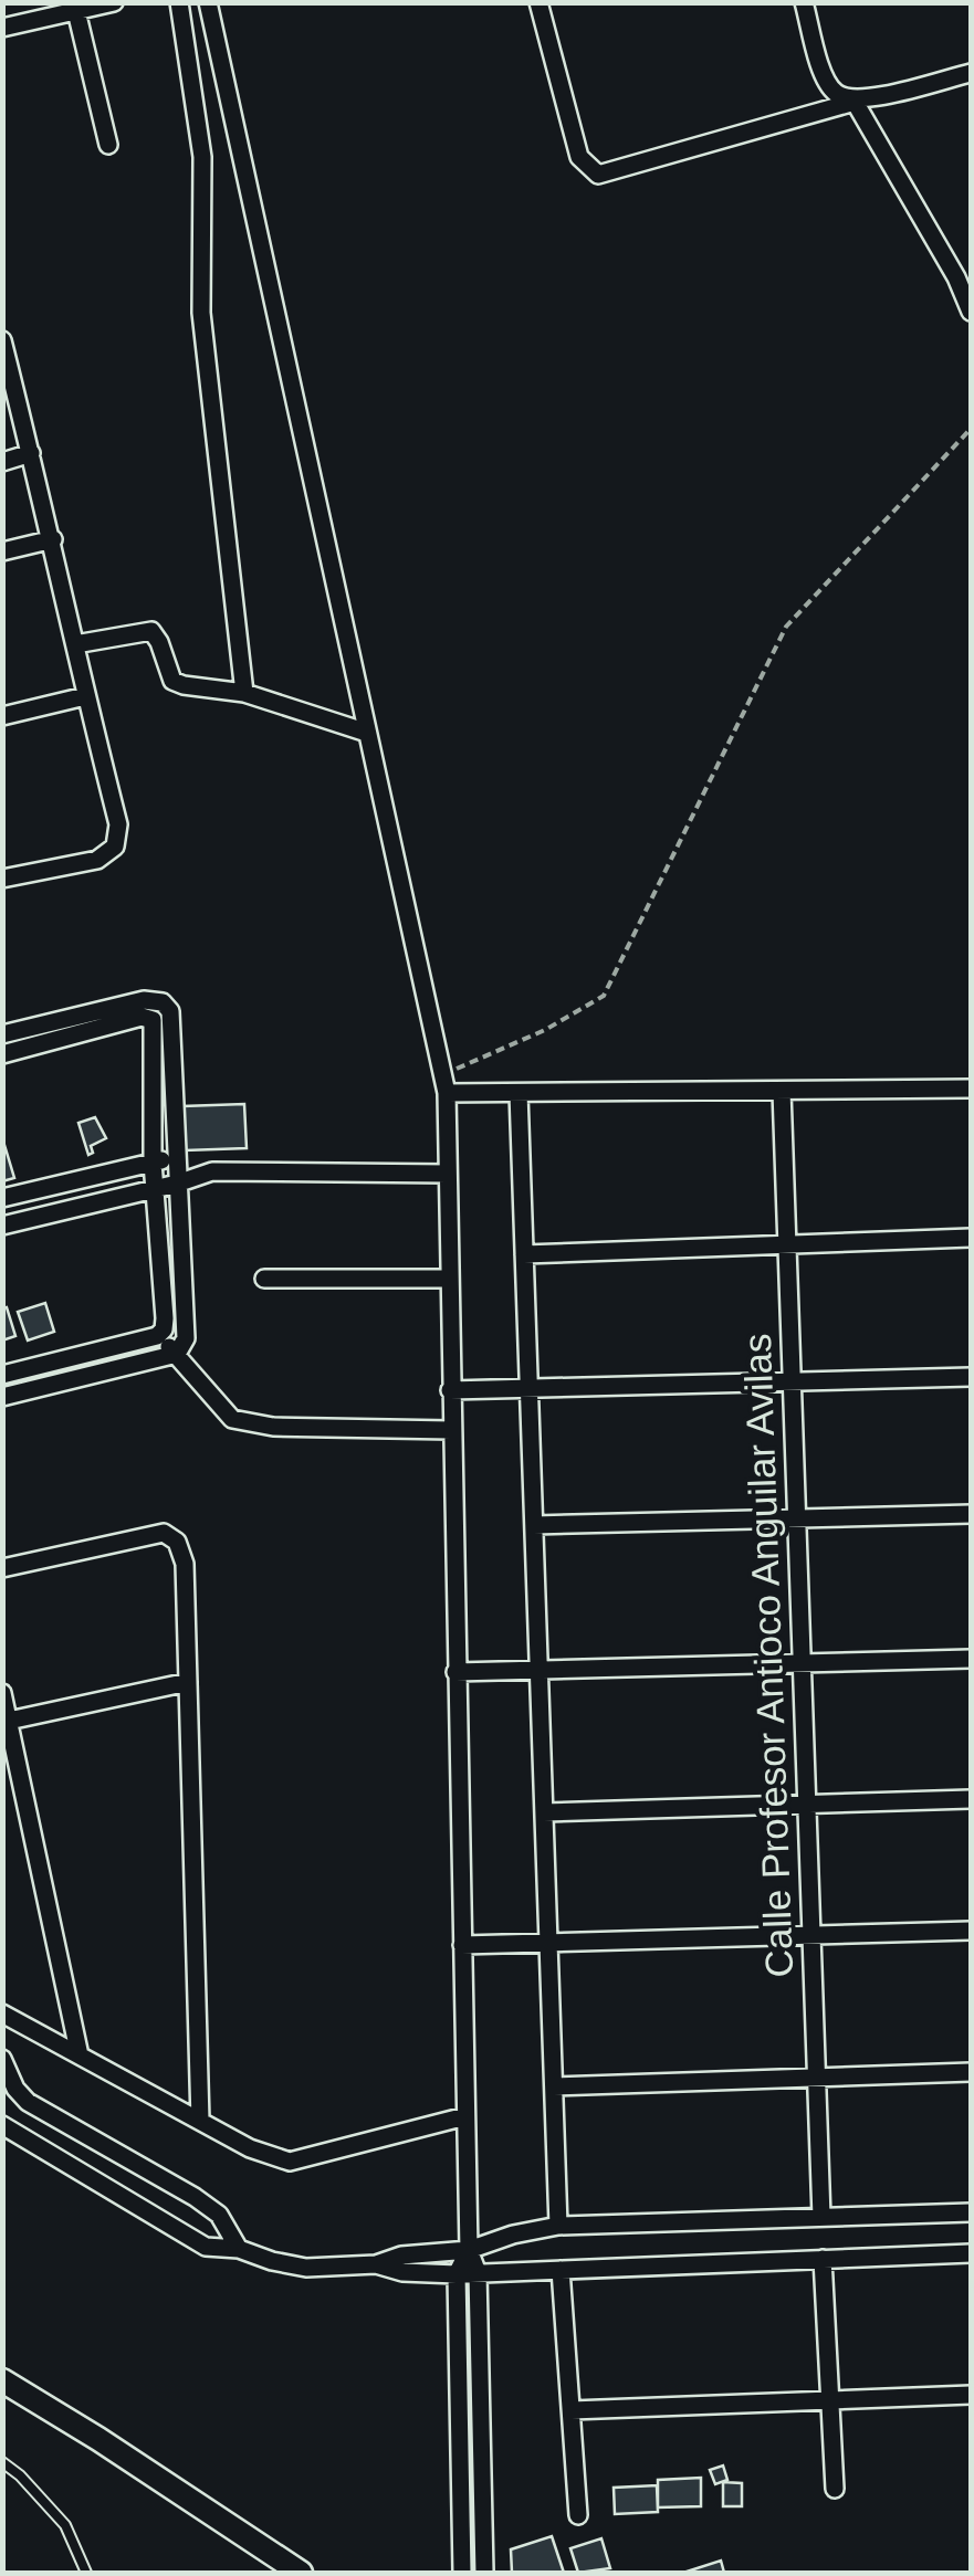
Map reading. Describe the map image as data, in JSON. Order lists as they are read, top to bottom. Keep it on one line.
{"streets":{"street":["Calle Profesor Antioco Anguilar Avilas"]}}
